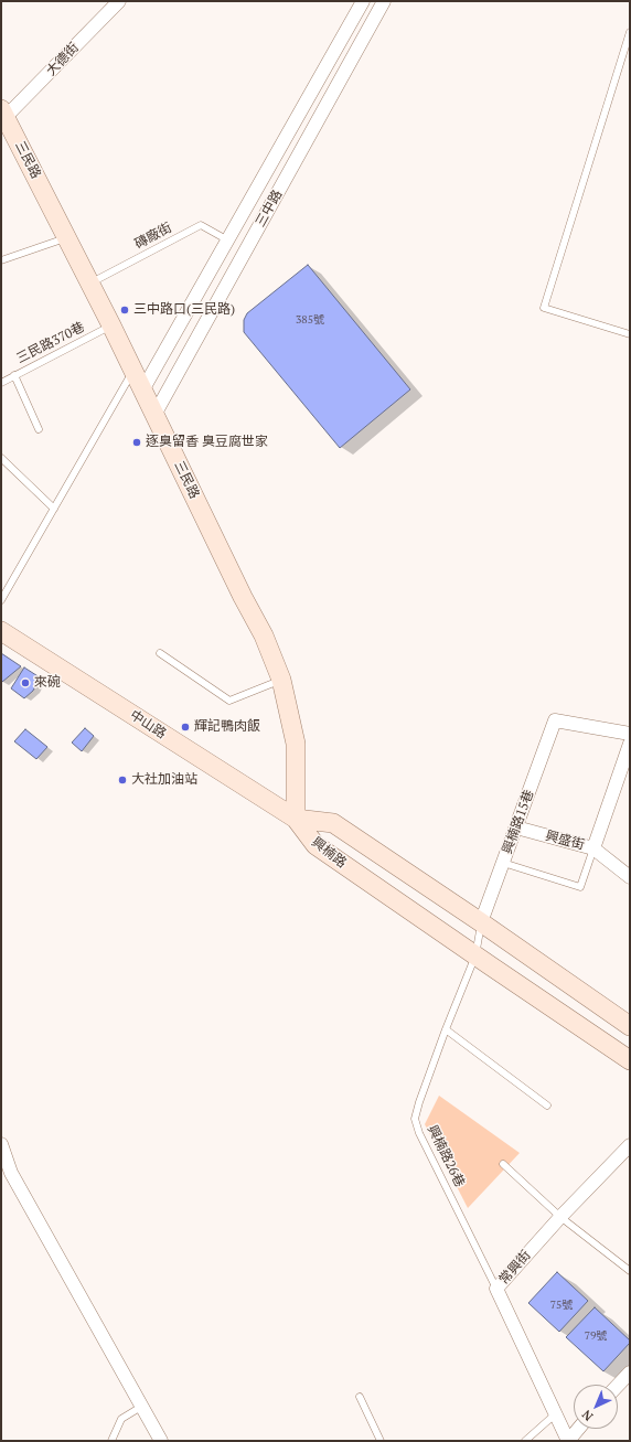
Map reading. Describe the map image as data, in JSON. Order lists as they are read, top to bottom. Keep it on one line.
{"streets":{"street":["大德街","三民路","三中路","中山路","興楠路15巷","興盛街","興楠路","常興街"],"lane":["磚廠街","三民路370巷","興楠路26巷"]},"crossings":[["大德街","三民路"],["三民路","三中路"],["三民路","磚廠街"],["三民路","三民路370巷"],["三民路","中山路"],["三民路","興楠路"],["中山路","興楠路"],["興楠路15巷","興盛街"],["興楠路15巷","興楠路"],["興楠路15巷","興楠路26巷"],["興楠路","興楠路26巷"],["興楠路26巷","常興街"]],"places":["三中路口(三民路)","逐臭留香 臭豆腐世家","來碗","輝記鴨肉飯","大社加油站"],"house_numbers":["385號","75號","79號"],"north":"bottom left"}
